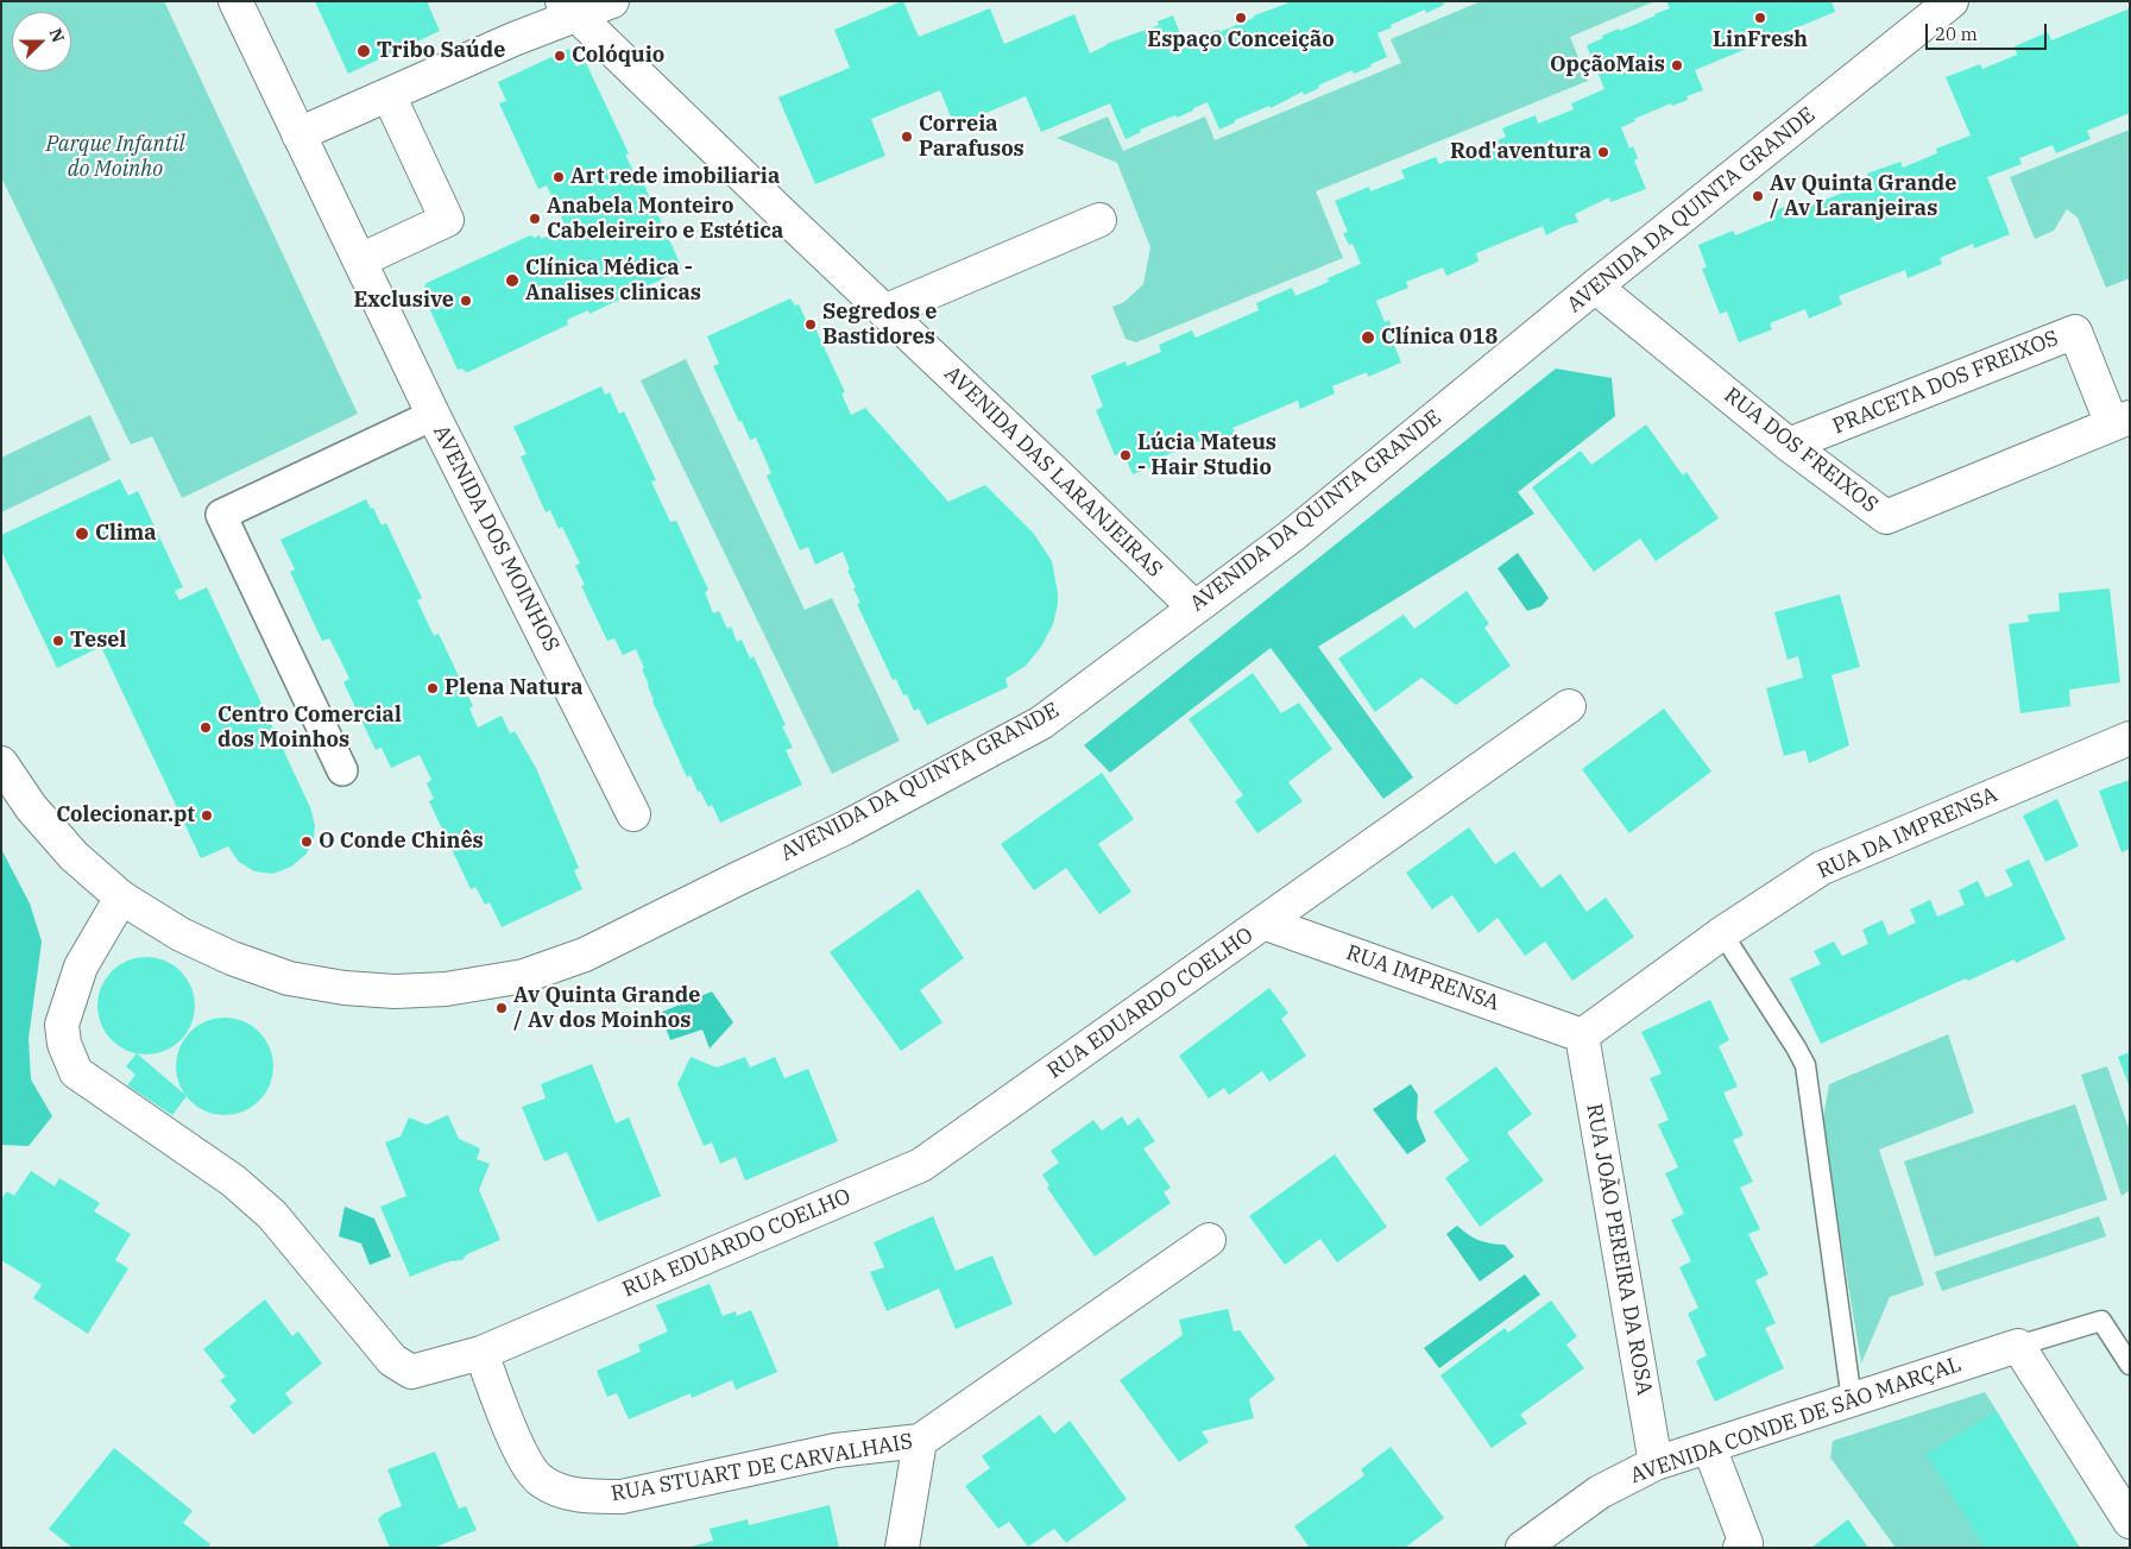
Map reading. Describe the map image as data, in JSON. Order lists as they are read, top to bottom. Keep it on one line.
{"streets":{"street":["AVENIDA DA QUINTA GRANDE","PRACETA DOS FREIXOS","RUA DOS FREIXOS","AVENIDA DAS LARANJEIRAS","AVENIDA DOS MOINHOS","RUA DA IMPRENSA","RUA IMPRENSA","RUA EDUARDO COELHO","RUA JOÃO PEREIRA DA ROSA","AVENIDA CONDE DE SÃO MARÇAL","RUA STUART DE CARVALHAIS"]},"crossings":[["AVENIDA DA QUINTA GRANDE","RUA DOS FREIXOS"],["AVENIDA DA QUINTA GRANDE","AVENIDA DAS LARANJEIRAS"],["AVENIDA DA QUINTA GRANDE","RUA EDUARDO COELHO"],["PRACETA DOS FREIXOS","RUA DOS FREIXOS"],["RUA DA IMPRENSA","RUA IMPRENSA"],["RUA DA IMPRENSA","RUA JOÃO PEREIRA DA ROSA"],["RUA IMPRENSA","RUA EDUARDO COELHO"],["RUA IMPRENSA","RUA JOÃO PEREIRA DA ROSA"],["RUA EDUARDO COELHO","RUA STUART DE CARVALHAIS"],["RUA JOÃO PEREIRA DA ROSA","AVENIDA CONDE DE SÃO MARÇAL"]],"parks":["Parque Infantil do Moinho"],"places":["Espaço Conceição","LinFresh","Tribo Saúde","Colóquio","OpçãoMais","Correia Parafusos","Rod'aventura","Art rede imobiliaria","Av Quinta Grande / Av Laranjeiras","Anabela Monteiro Cabeleireiro e Estética","Clínica Médica - Analises clinicas","Exclusive","Segredos e Bastidores","Clínica 018","Lúcia Mateus - Hair Studio","Clima","Tesel","Plena Natura","Centro Comercial dos Moinhos","Colecionar.pt","O Conde Chinês","Av Quinta Grande / Av dos Moinhos"],"scale_bar":"20 m","north":"right"}
